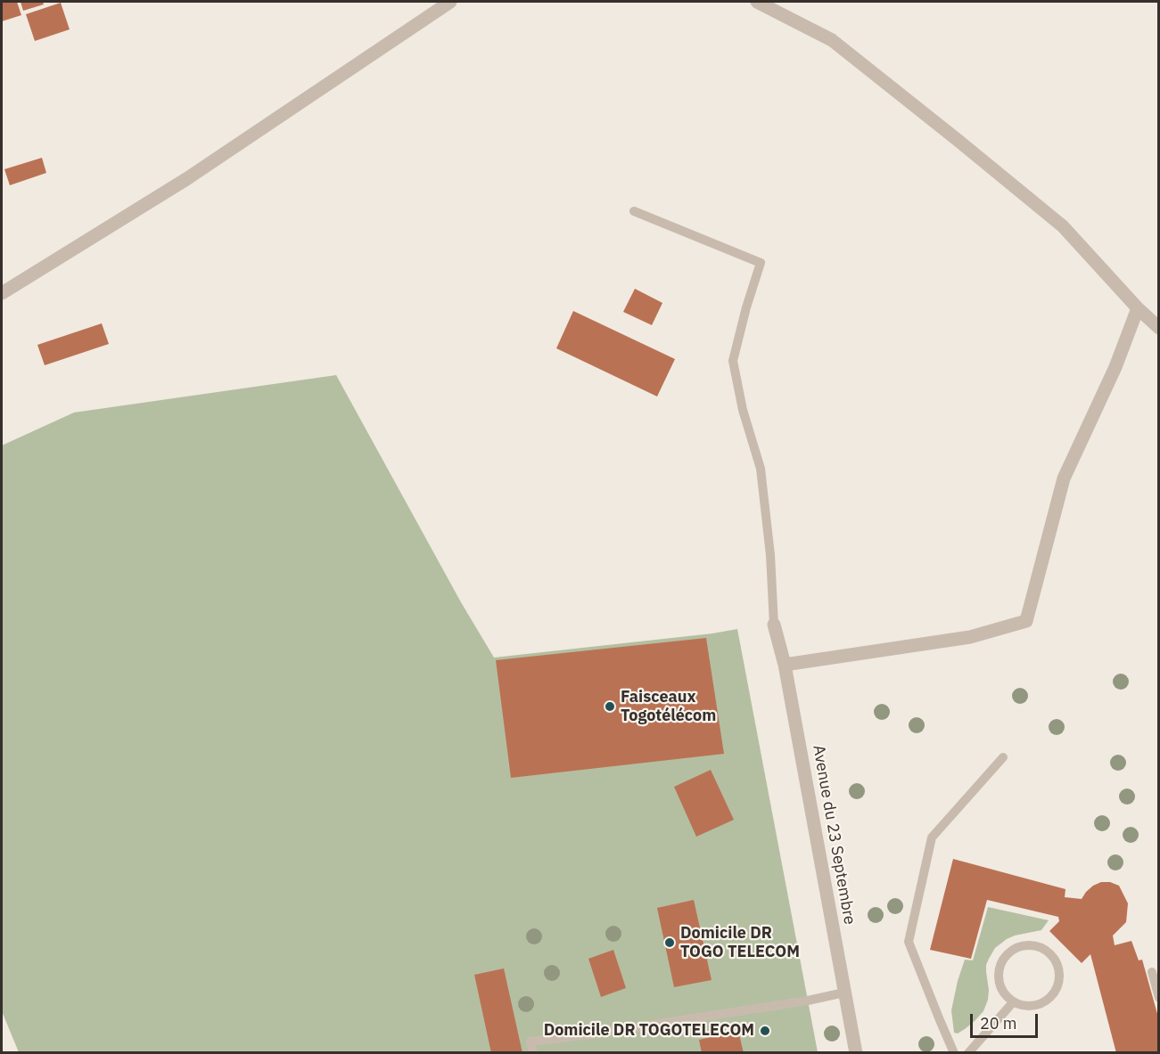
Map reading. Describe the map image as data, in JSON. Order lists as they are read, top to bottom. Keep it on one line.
{"streets":{"street":["Avenue du 23 Septembre"]},"places":["Faisceaux Togotélécom","Domicile DR TOGO TELECOM","Domicile DR TOGOTELECOM"],"scale_bar":"20 m"}
